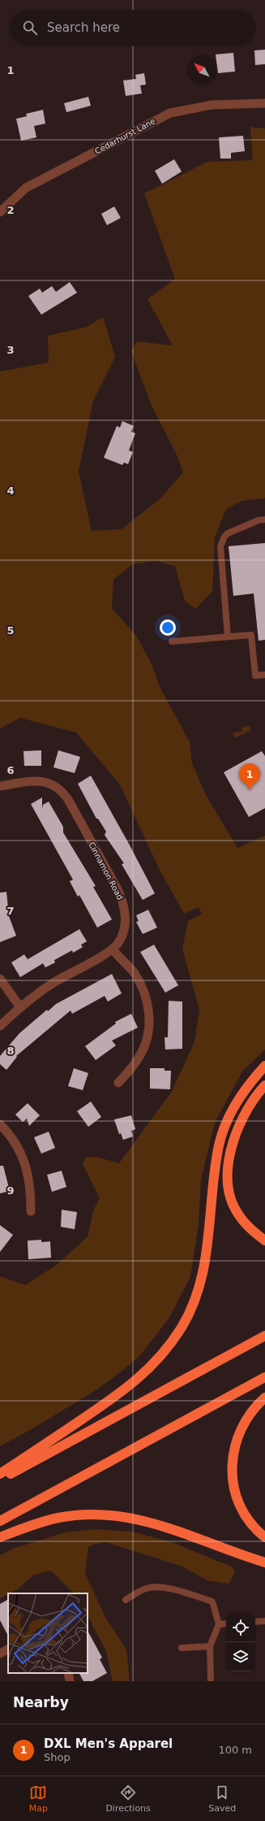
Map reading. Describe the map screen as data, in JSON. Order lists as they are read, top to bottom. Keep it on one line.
{"streets":{"street":["Cedarhurst Lane","Cinnamon Road"]},"north":"top left","page":{"search":"Search here","pins":"1","heading":"Nearby","list":[{"mark":"1","name":"DXL Men's Apparel","note":"Shop","value":"100 m"}],"nav":["Map","Directions","Saved"]},"grid":{"rows":["1","2","3","4","5","6","7","8","9"]}}
